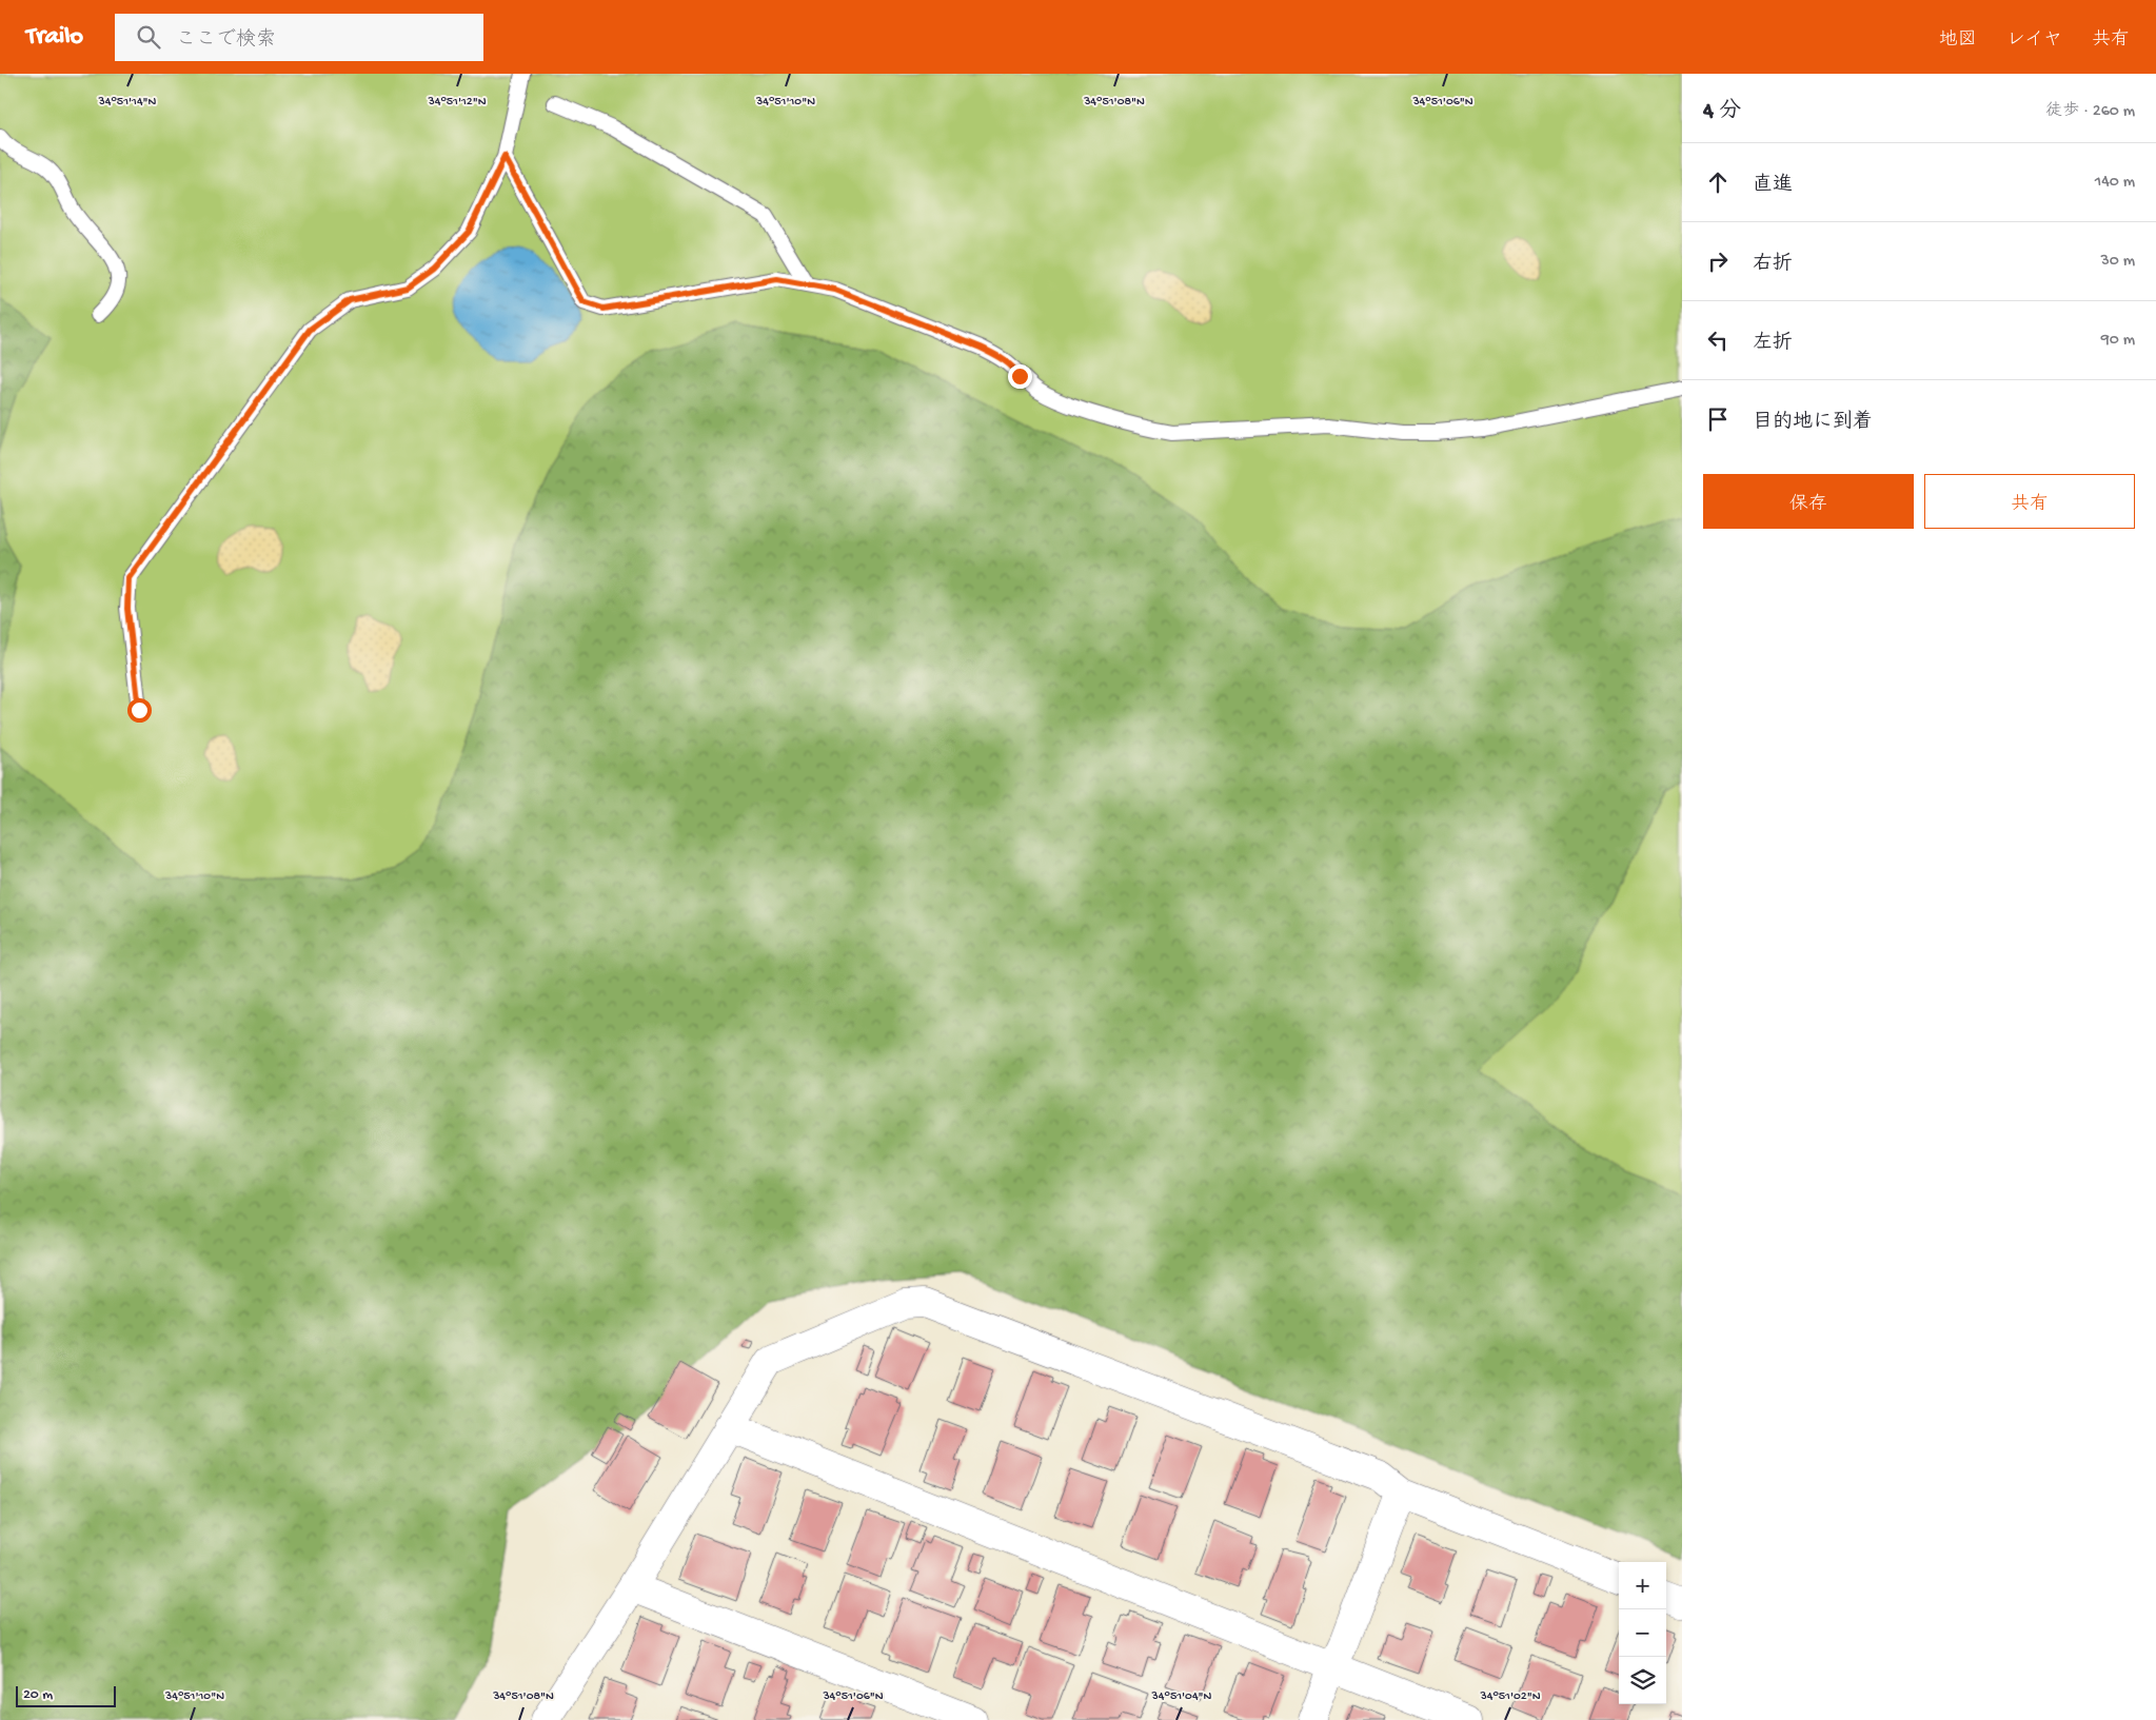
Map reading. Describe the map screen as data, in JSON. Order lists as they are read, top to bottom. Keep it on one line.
{"scale_bar":"20 m","page":{"header":"Trailo","search":"ここで検索","nav":["地図","レイヤ","共有"],"heading":["4 分","徒歩 · 260 m"],"list":[["直進","140 m"],["右折","30 m"],["左折","90 m"],"目的地に到着"],"buttons":["保存","共有"],"map_buttons":["+","−"],"scale":"20 m"},"coordinates":["34°51'14\"N","34°51'12\"N","34°51'10\"N","34°51'08\"N","34°51'06\"N","34°51'04\"N","34°51'02\"N"]}
